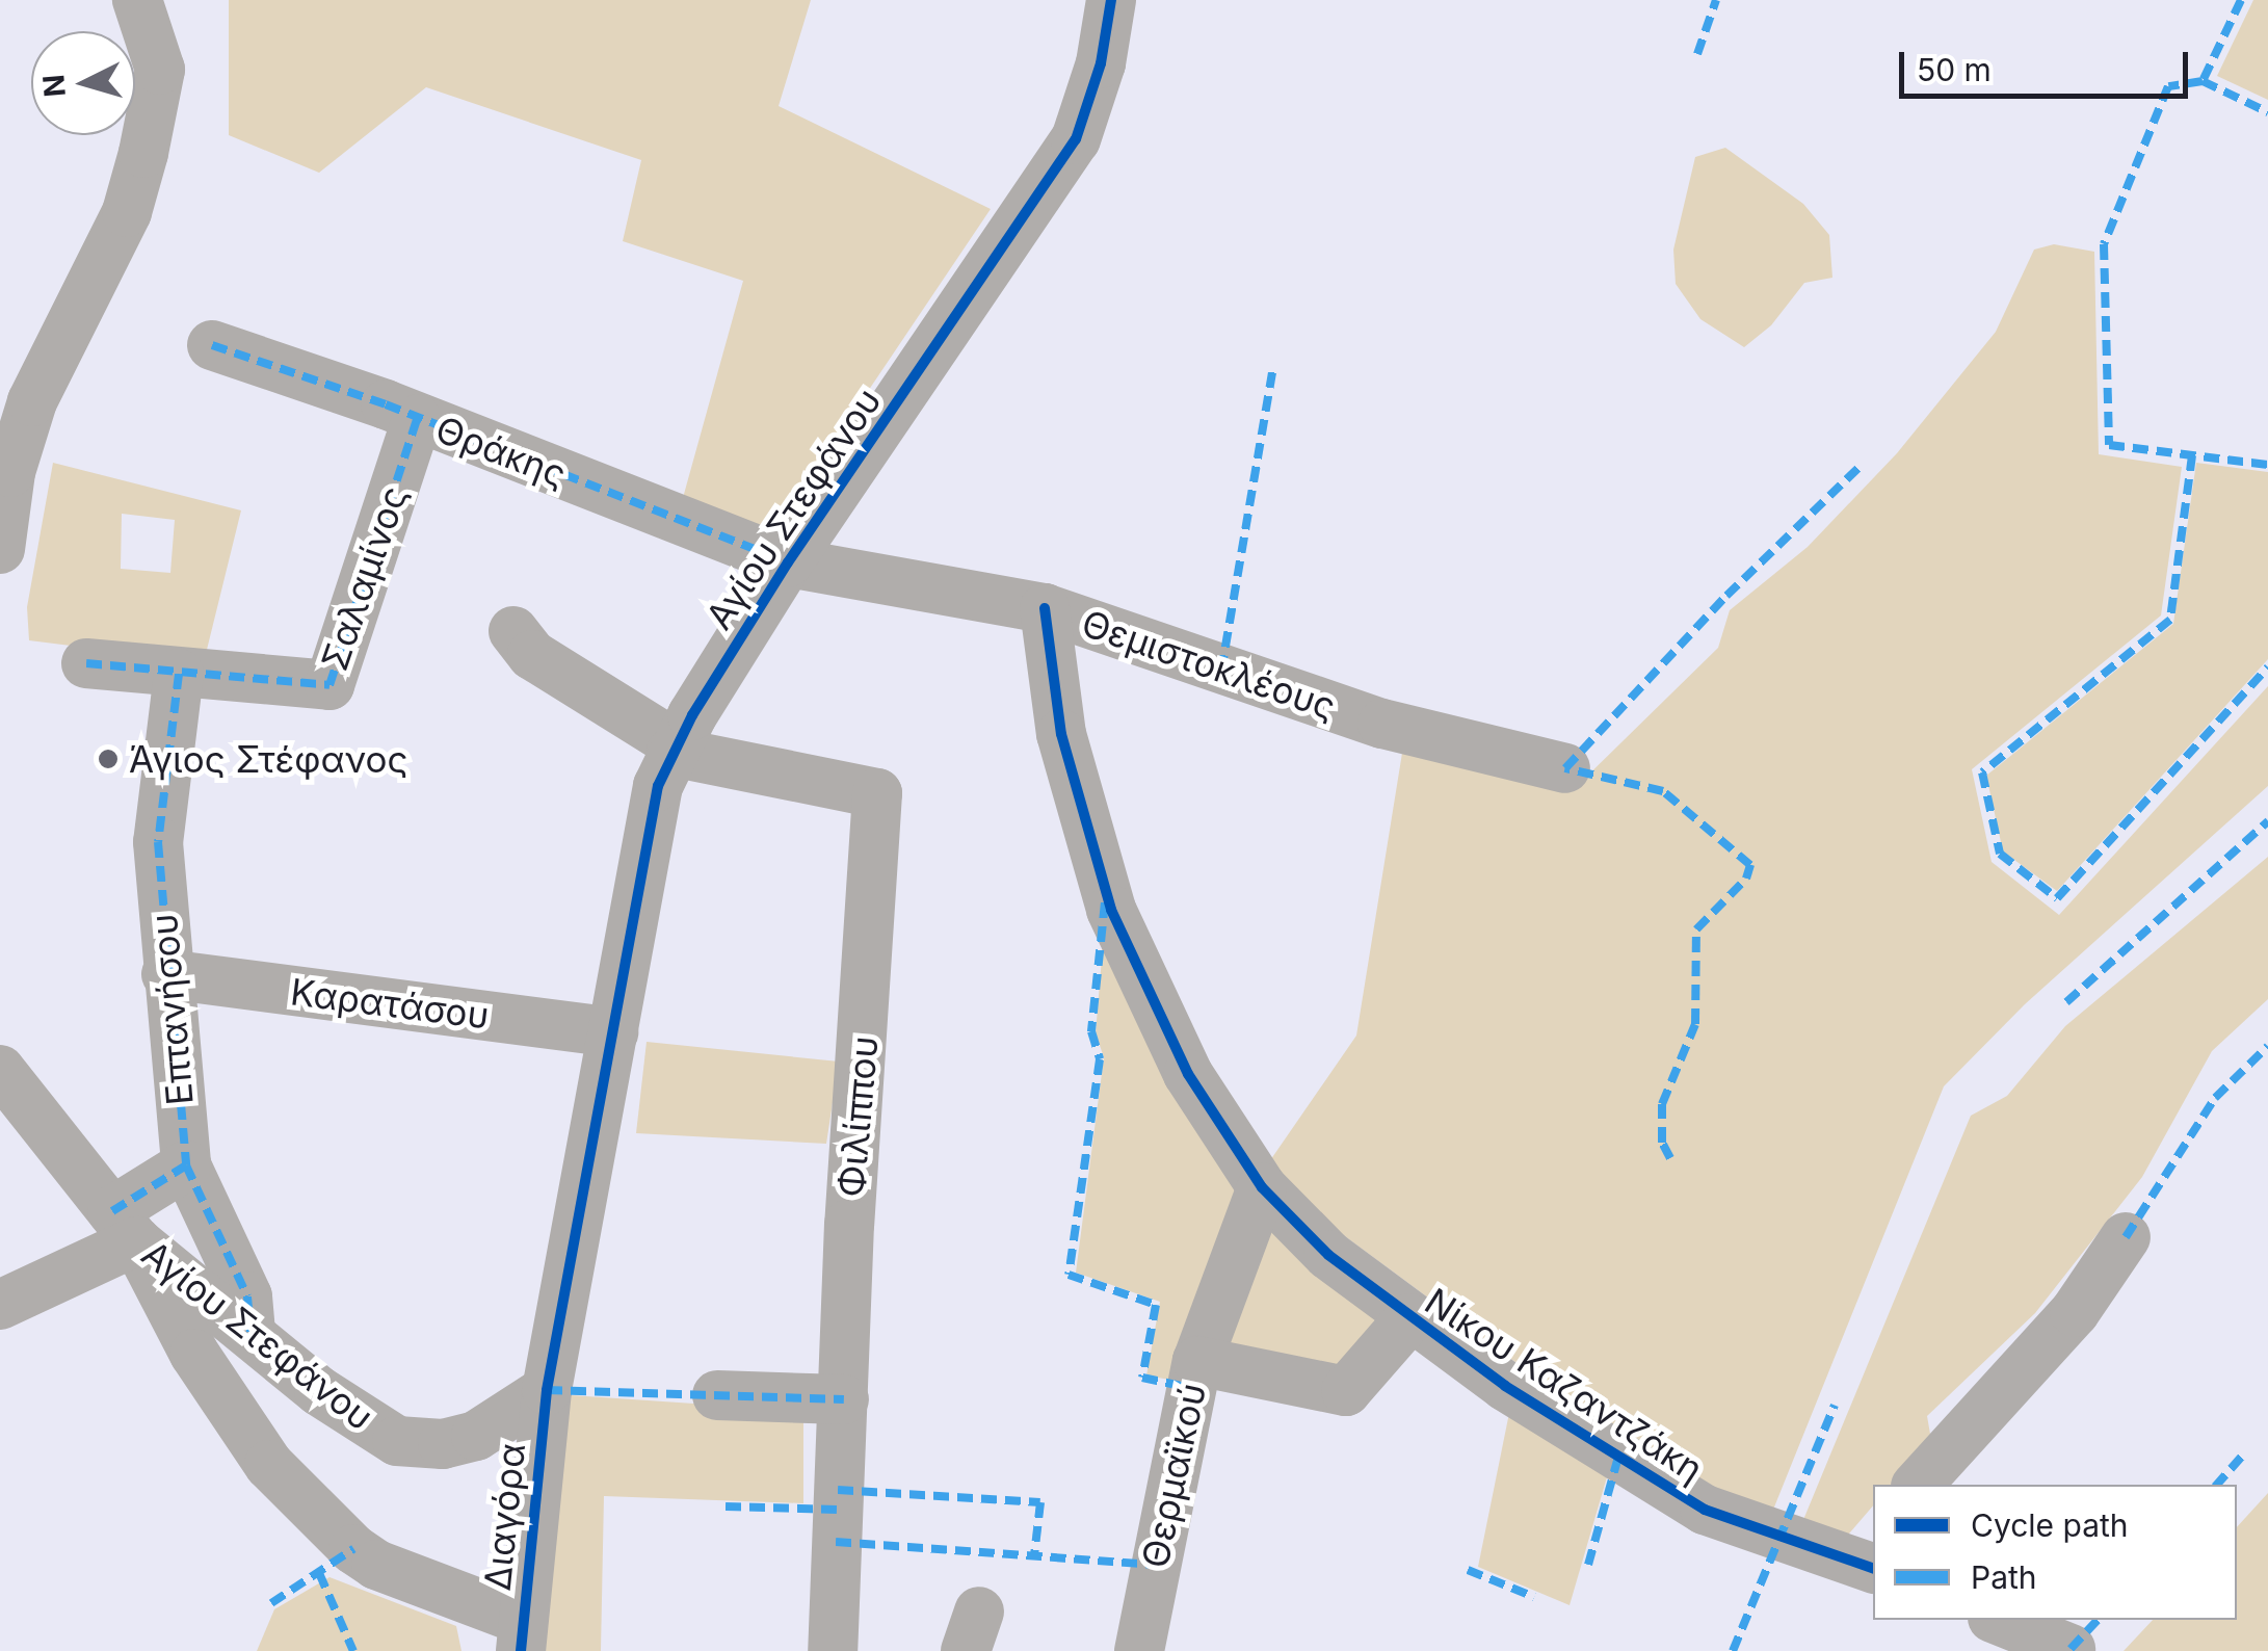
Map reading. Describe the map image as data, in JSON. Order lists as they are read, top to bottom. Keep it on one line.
{"streets":{"street":["Θράκης","Αγίου Στεφάνου","Σαλαμίνος","Θεμιστοκλέους","Καρατάσου","Επτανήσου","Φιλίππου","Νίκου Καζαντζάκη","Θερμαϊκού","Διαγόρα"]},"crossings":[["Θράκης","Αγίου Στεφάνου"],["Θράκης","Σαλαμίνος"],["Θράκης","Θεμιστοκλέους"],["Αγίου Στεφάνου","Θεμιστοκλέους"],["Αγίου Στεφάνου","Καρατάσου"],["Αγίου Στεφάνου","Επτανήσου"],["Αγίου Στεφάνου","Φιλίππου"],["Αγίου Στεφάνου","Διαγόρα"],["Σαλαμίνος","Επτανήσου"],["Θεμιστοκλέους","Νίκου Καζαντζάκη"],["Καρατάσου","Επτανήσου"],["Νίκου Καζαντζάκη","Θερμαϊκού"]],"places":["Άγιος Στέφανος"],"legend":["Cycle path","Path"],"scale_bar":"50 m","north":"left"}
